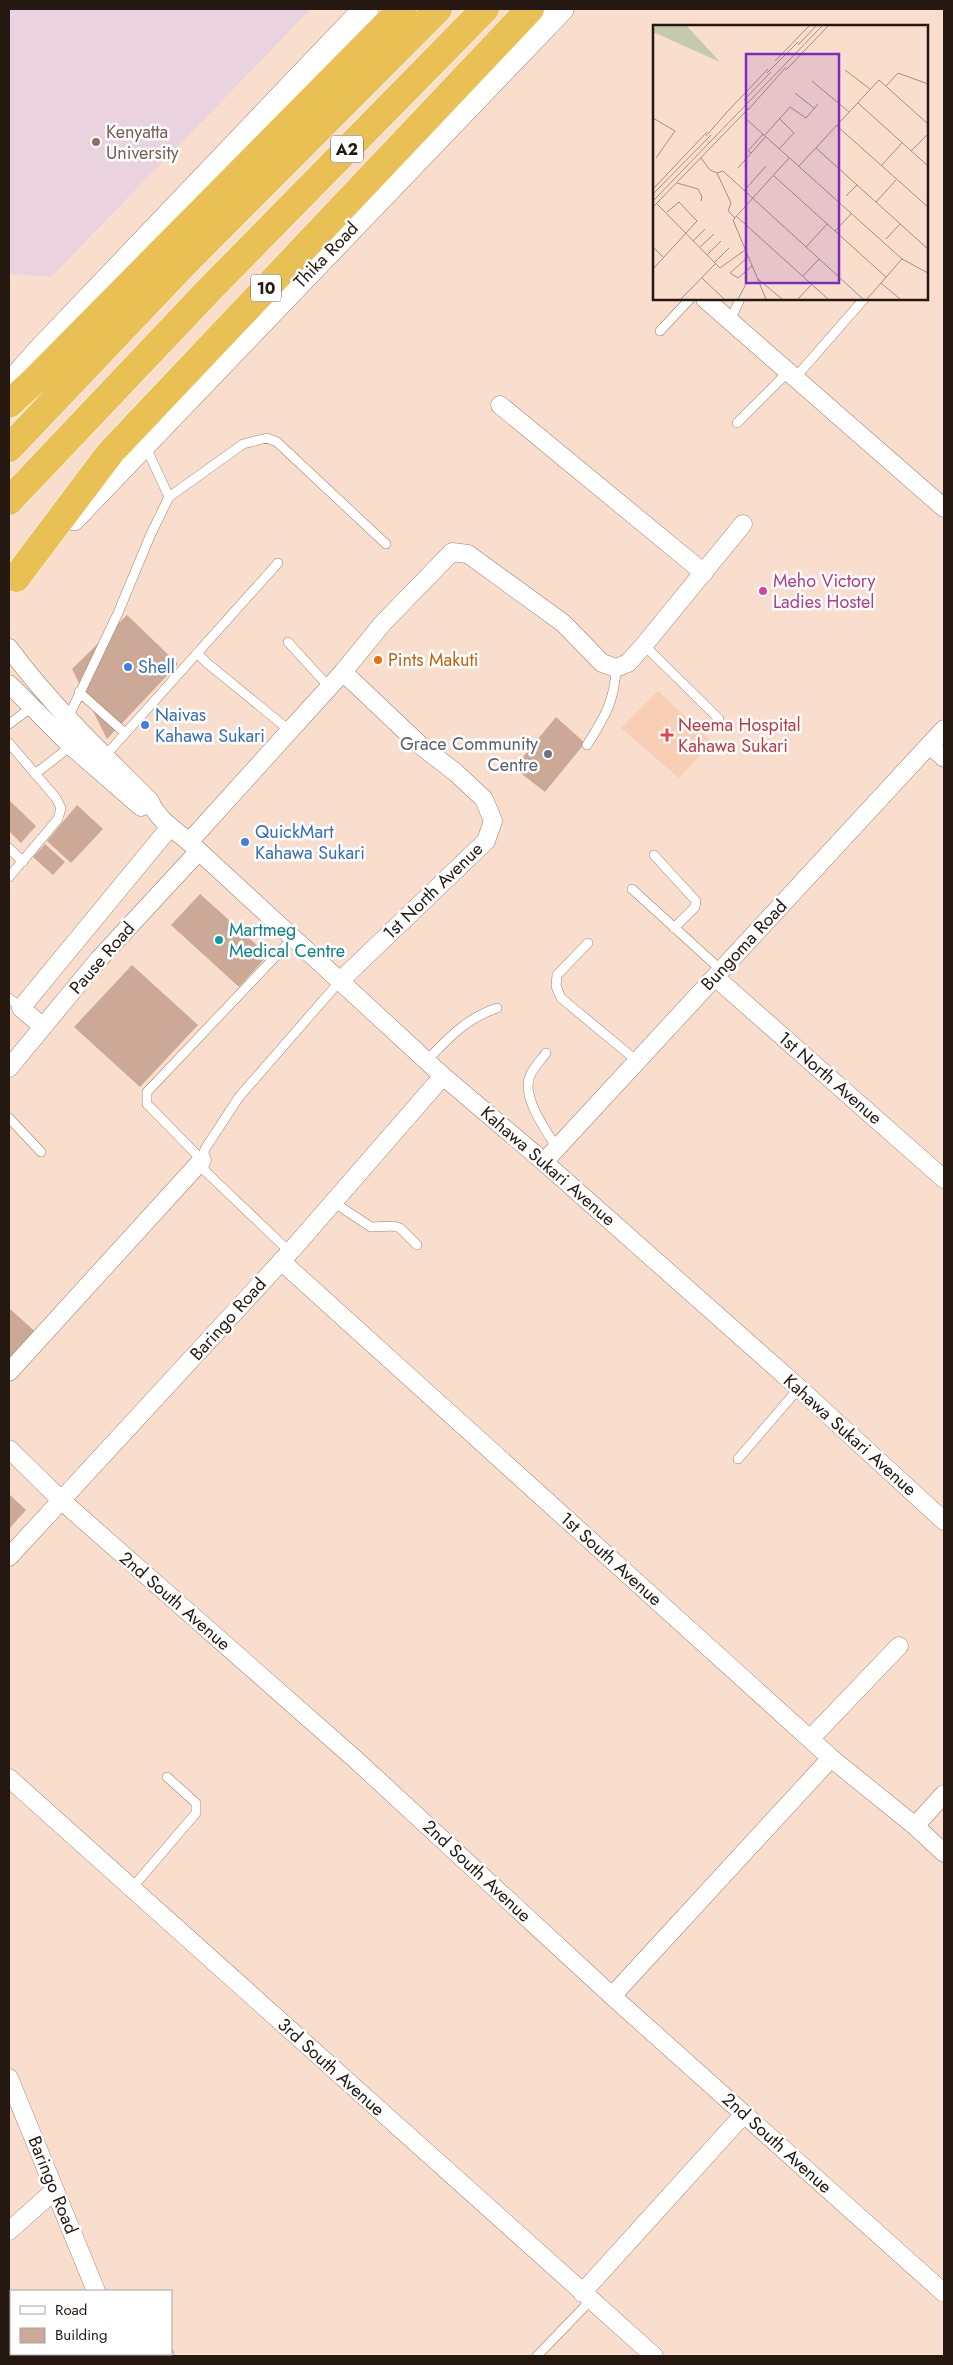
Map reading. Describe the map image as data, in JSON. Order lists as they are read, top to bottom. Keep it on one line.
{"streets":{"highway":["A2","10"],"main road":["Thika Road"],"street":["1st North Avenue","Bungoma Road","Pause Road","Kahawa Sukari Avenue","Baringo Road","1st South Avenue","2nd South Avenue","3rd South Avenue"]},"crossings":[["Thika Road","10"],["1st North Avenue","Bungoma Road"],["1st North Avenue","Pause Road"],["1st North Avenue","Kahawa Sukari Avenue"],["Bungoma Road","Kahawa Sukari Avenue"],["Pause Road","Kahawa Sukari Avenue"],["Kahawa Sukari Avenue","Baringo Road"],["Baringo Road","1st South Avenue"],["Baringo Road","2nd South Avenue"]],"places":{"other":["Kenyatta University","Meho Victory Ladies Hostel","Pints Makuti","Shell","Naivas Kahawa Sukari","Grace Community Centre","QuickMart Kahawa Sukari","Martmeg Medical Centre"],"health":["Neema Hospital Kahawa Sukari"]},"legend":["Road","Building"]}
